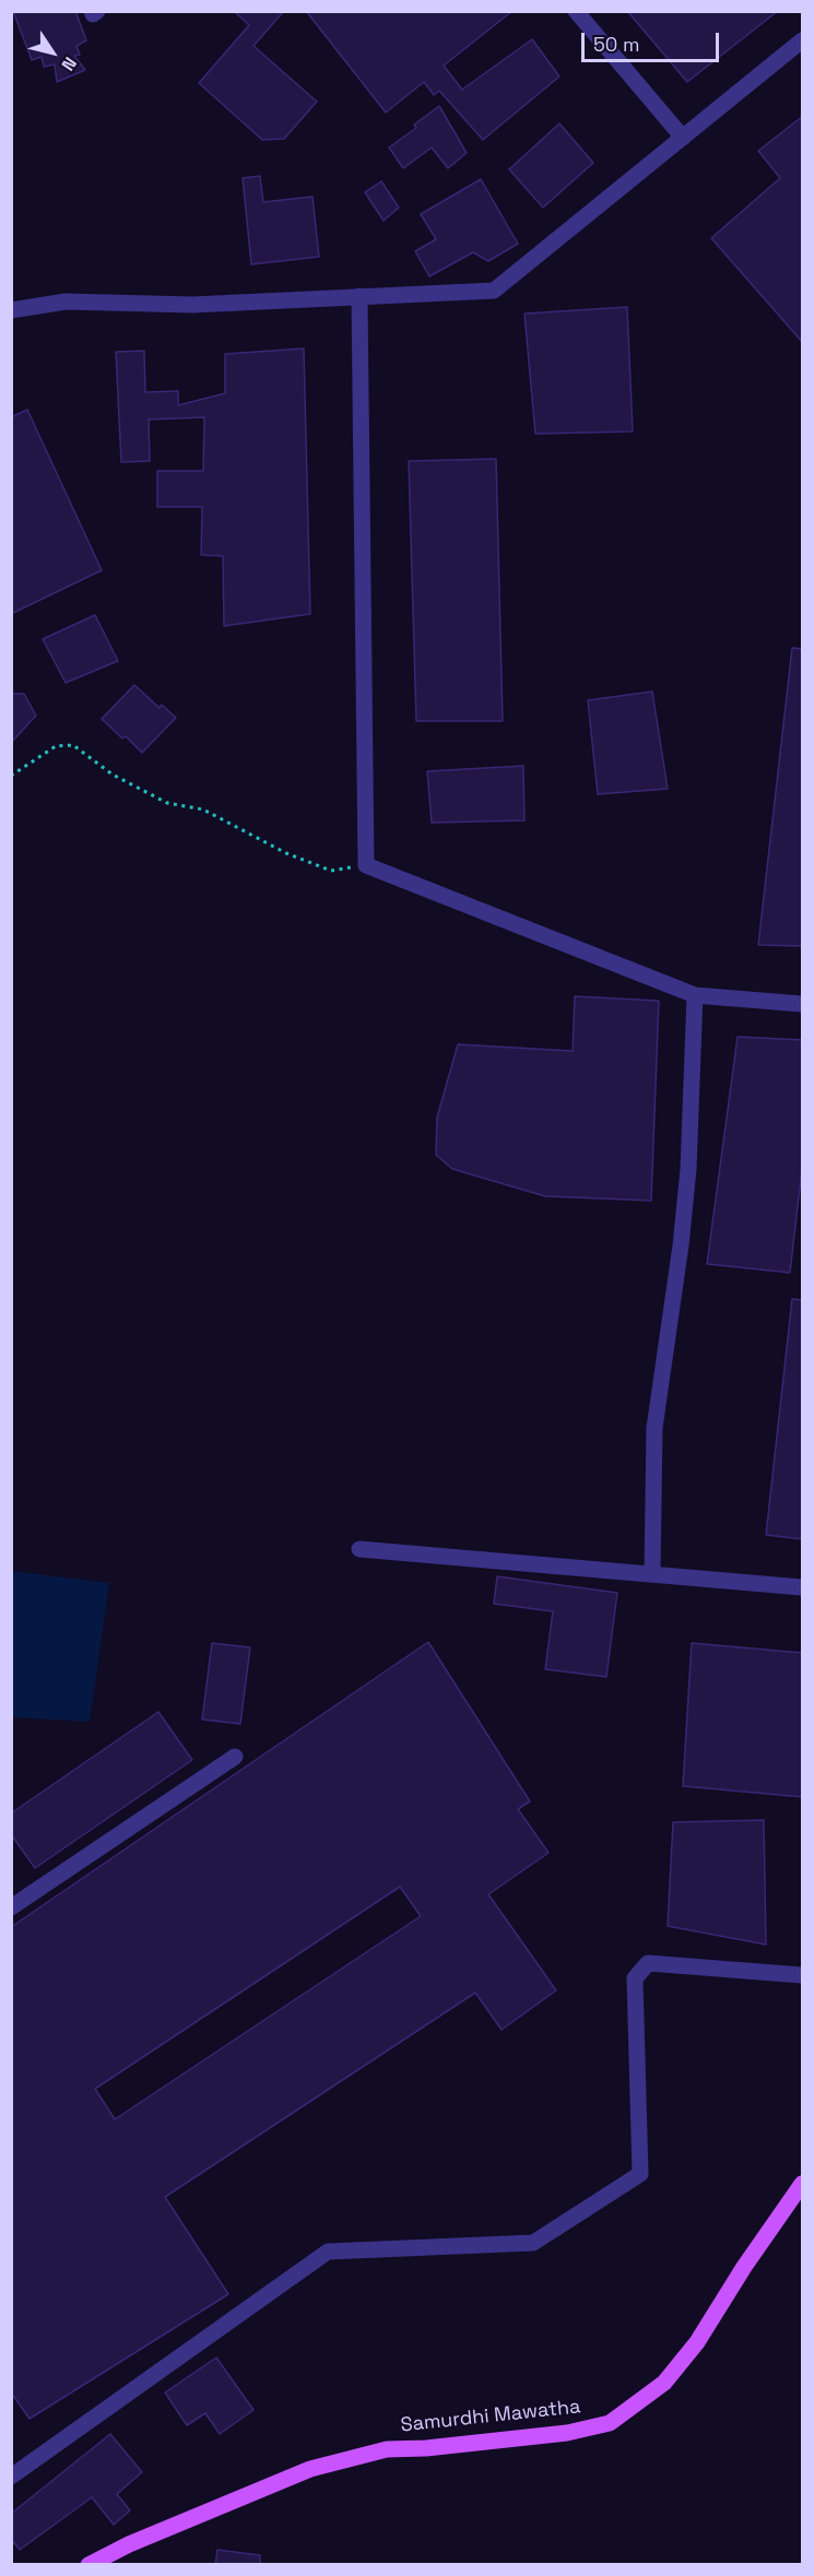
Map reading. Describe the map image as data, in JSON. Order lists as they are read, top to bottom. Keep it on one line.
{"streets":{"main road":["Samurdhi Mawatha"]},"scale_bar":"50 m","north":"bottom right"}
